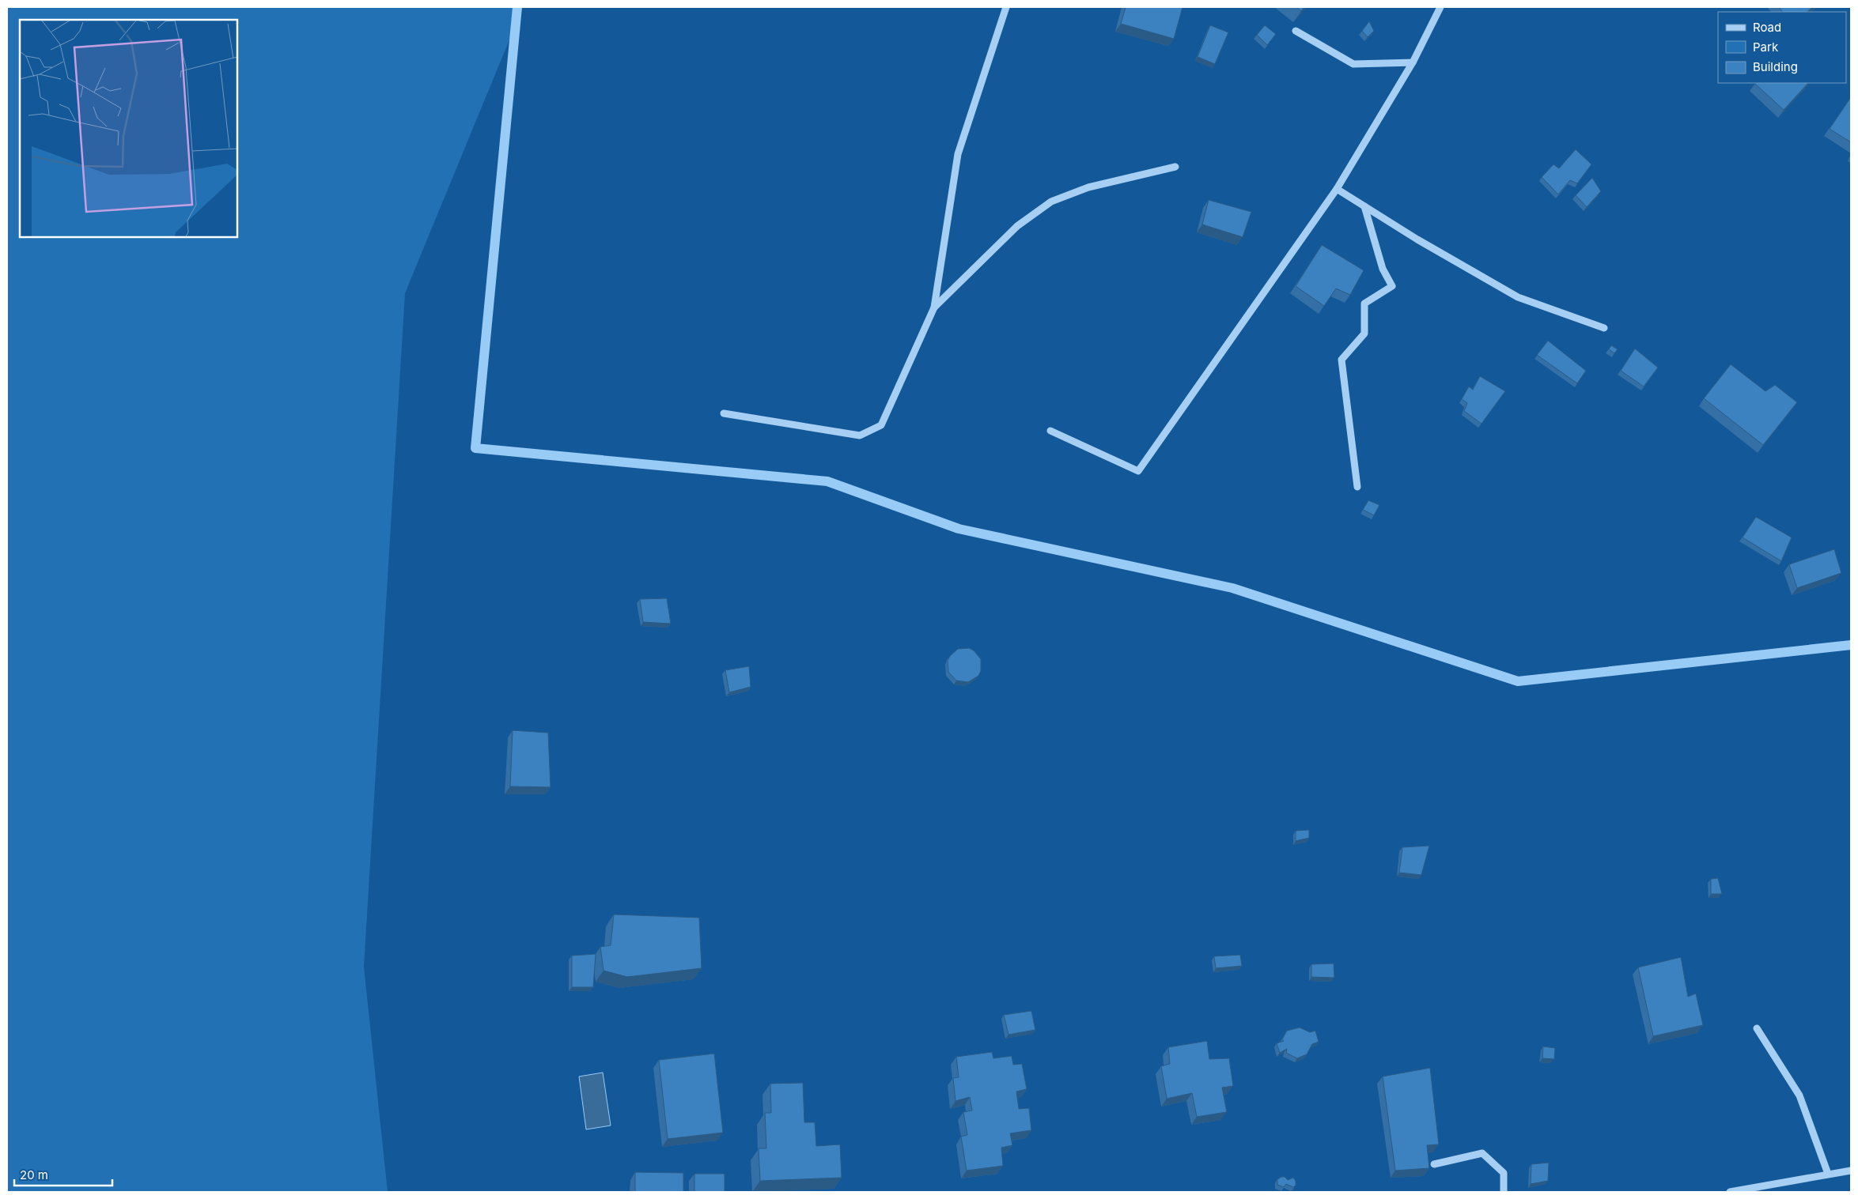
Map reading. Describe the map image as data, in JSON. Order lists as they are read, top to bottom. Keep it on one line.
{"legend":["Road","Park","Building"],"scale_bar":"20 m"}
